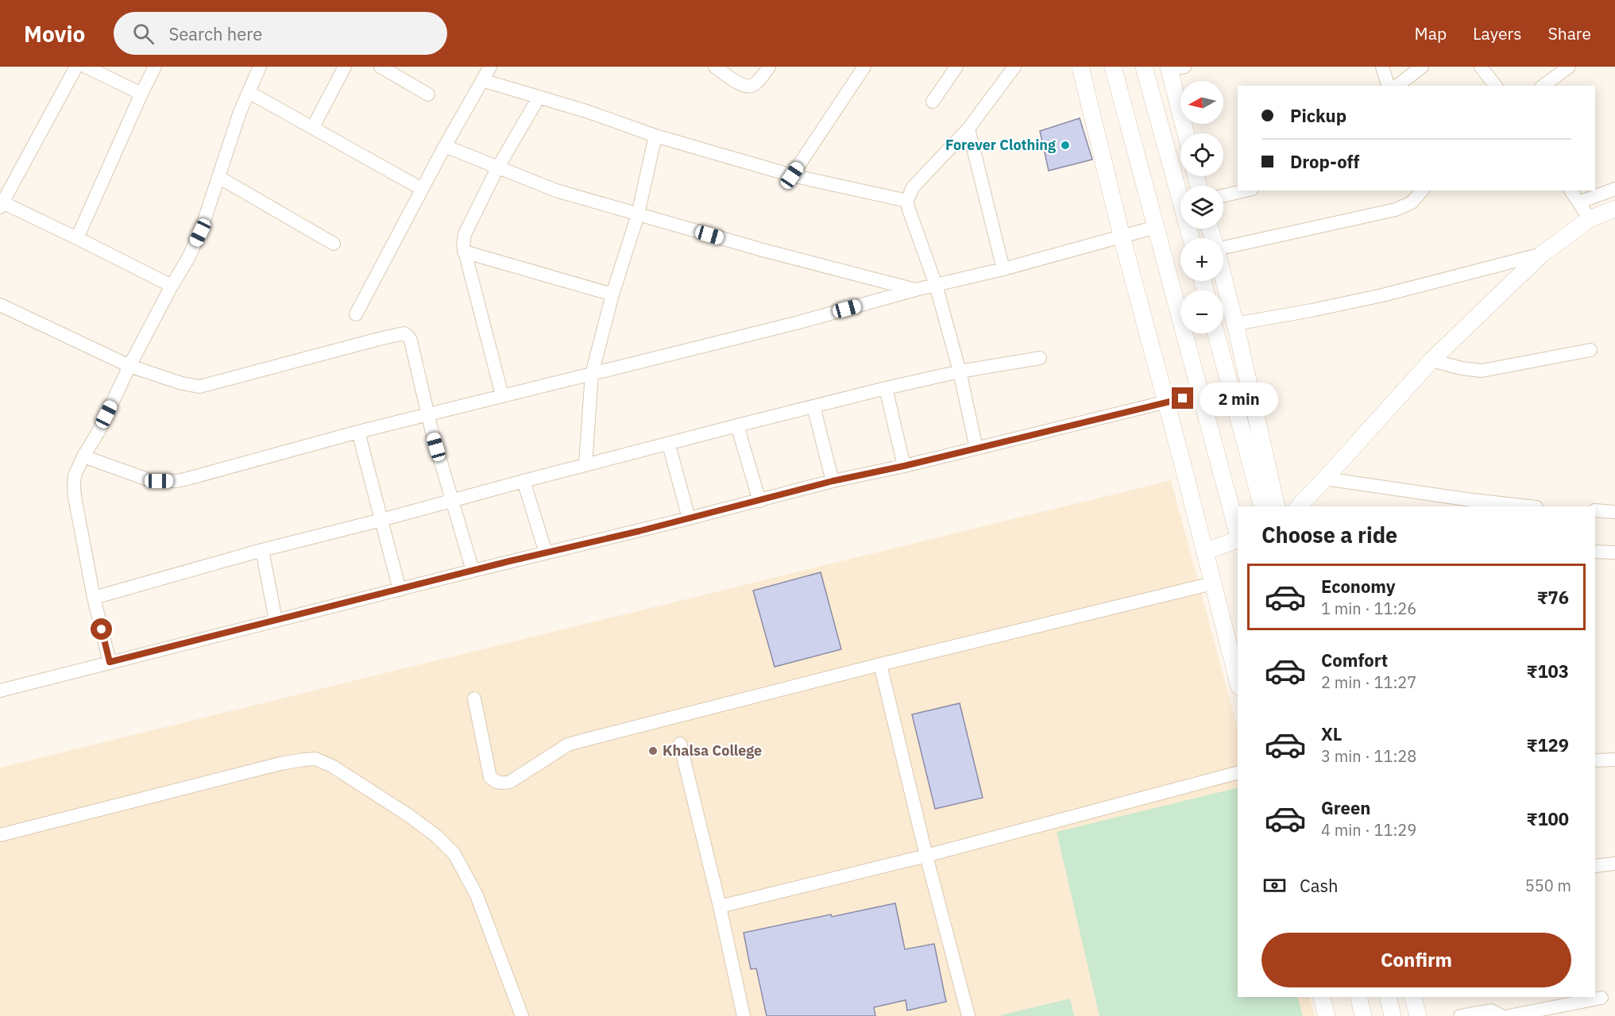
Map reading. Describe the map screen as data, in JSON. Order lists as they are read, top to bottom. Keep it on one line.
{"places":["Forever Clothing","Khalsa College"],"north":"left","page":{"header":"Movio","search":"Search here","nav":["Map","Layers","Share"],"map_buttons":["+","−"],"banner":["Pickup","Drop-off"],"bubble":"2 min","heading":"Choose a ride","list":[{"name":"Economy","note":"1 min · 11:26","value":"₹76"},{"name":"Comfort","note":"2 min · 11:27","value":"₹103"},{"name":"XL","note":"3 min · 11:28","value":"₹129"},{"name":"Green","note":"4 min · 11:29","value":"₹100"}],"pay":["Cash","550 m"],"buttons":"Confirm"}}
